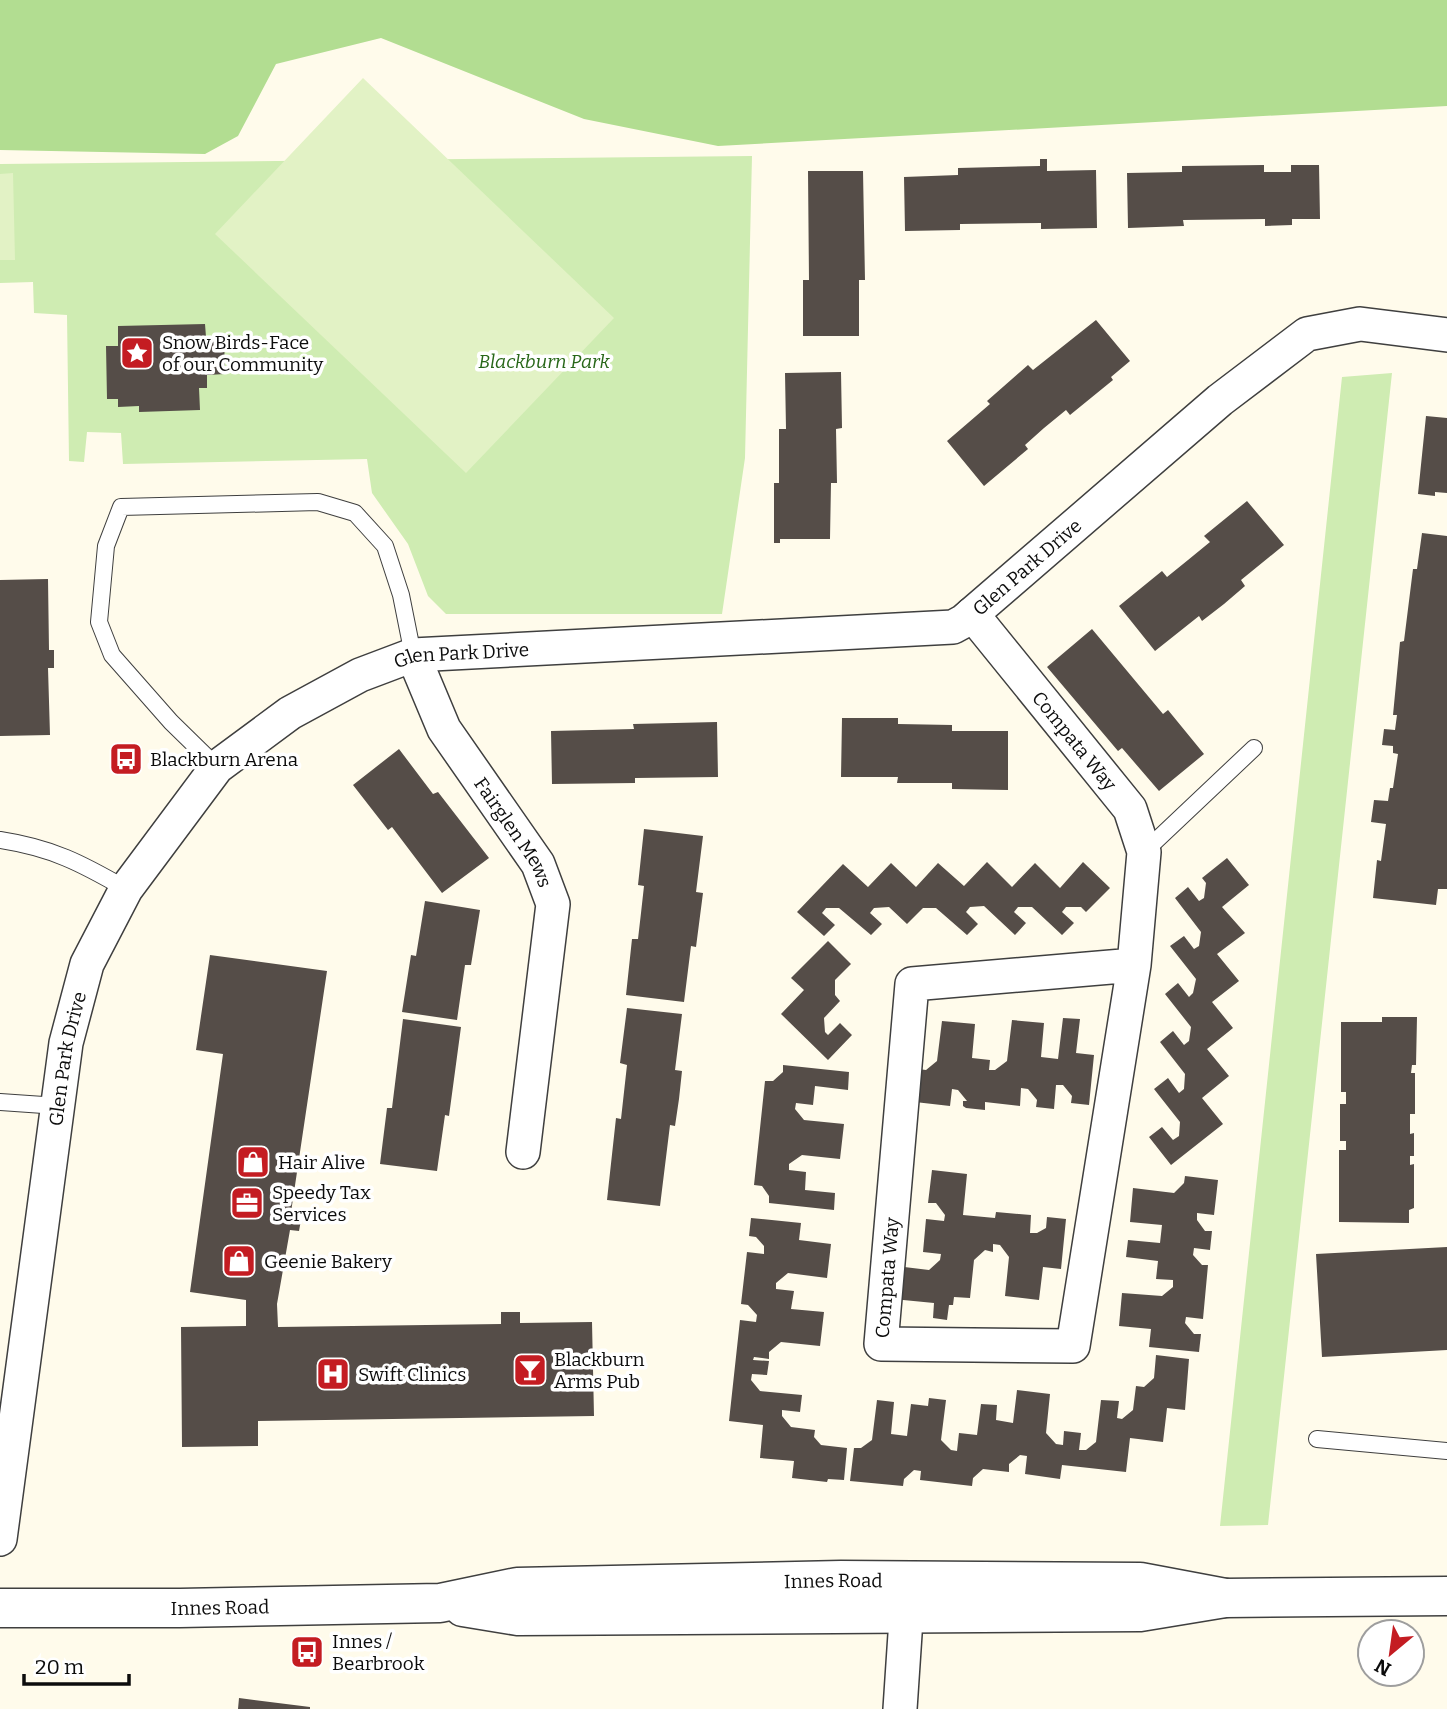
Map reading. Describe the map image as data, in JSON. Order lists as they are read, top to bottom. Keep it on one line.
{"streets":{"street":["Glen Park Drive","Compata Way","Fairglen Mews","Innes Road"]},"crossings":[["Glen Park Drive","Compata Way"],["Glen Park Drive","Fairglen Mews"]],"parks":["Blackburn Park"],"places":{"place":["Snow Birds-Face of our Community"],"bus stop":["Blackburn Arena","Innes / Bearbrook"],"shop":["Hair Alive","Geenie Bakery"],"office":["Speedy Tax Services"],"bar":["Blackburn Arms Pub"],"hospital":["Swift Clinics"]},"scale_bar":"20 m","north":"bottom left"}
